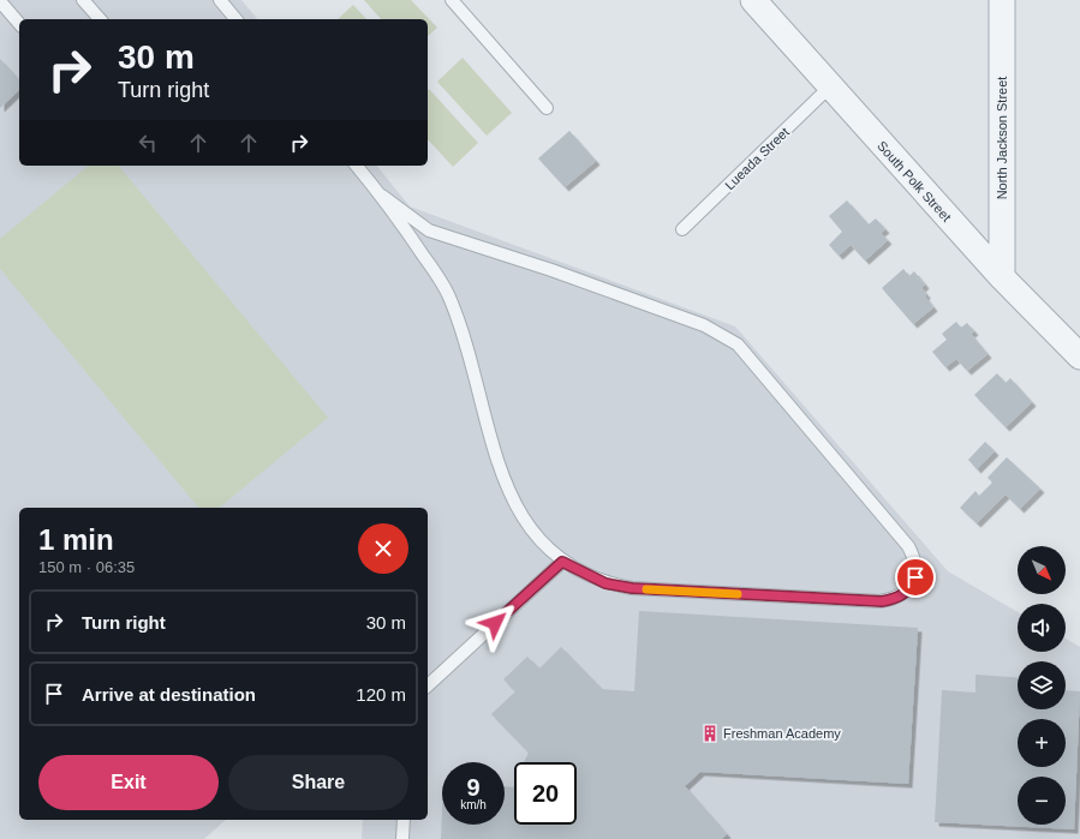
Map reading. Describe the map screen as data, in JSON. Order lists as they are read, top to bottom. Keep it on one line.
{"streets":{"street":["North Jackson Street","South Polk Street"],"lane":["Lueada Street"]},"crossings":[["North Jackson Street","South Polk Street"],["Lueada Street","South Polk Street"]],"places":{"building":["Freshman Academy"]},"north":"bottom right","page":{"turn":["30 m","Turn right"],"heading":["1 min","150 m · 06:35"],"map_buttons":["+","−"],"list":[{"name":"Turn right","value":"30 m"},{"name":"Arrive at destination","value":"120 m"}],"buttons":["Exit","Share"],"speed":"9 km/h","limit":"20"}}
